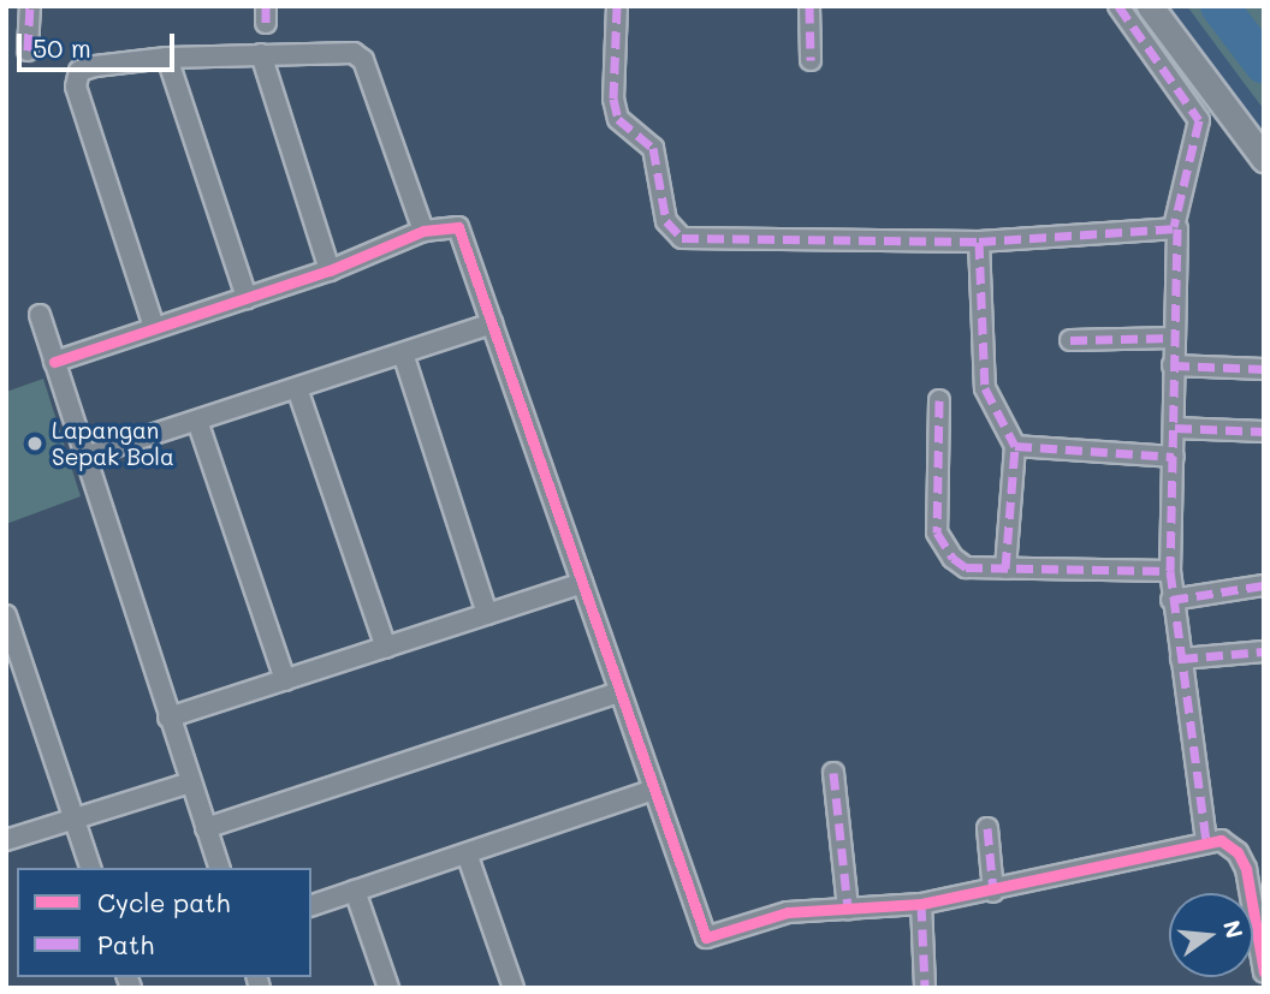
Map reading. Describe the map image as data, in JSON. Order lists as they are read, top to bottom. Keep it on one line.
{"places":["Lapangan Sepak Bola"],"legend":["Cycle path","Path"],"scale_bar":"50 m","north":"right"}
